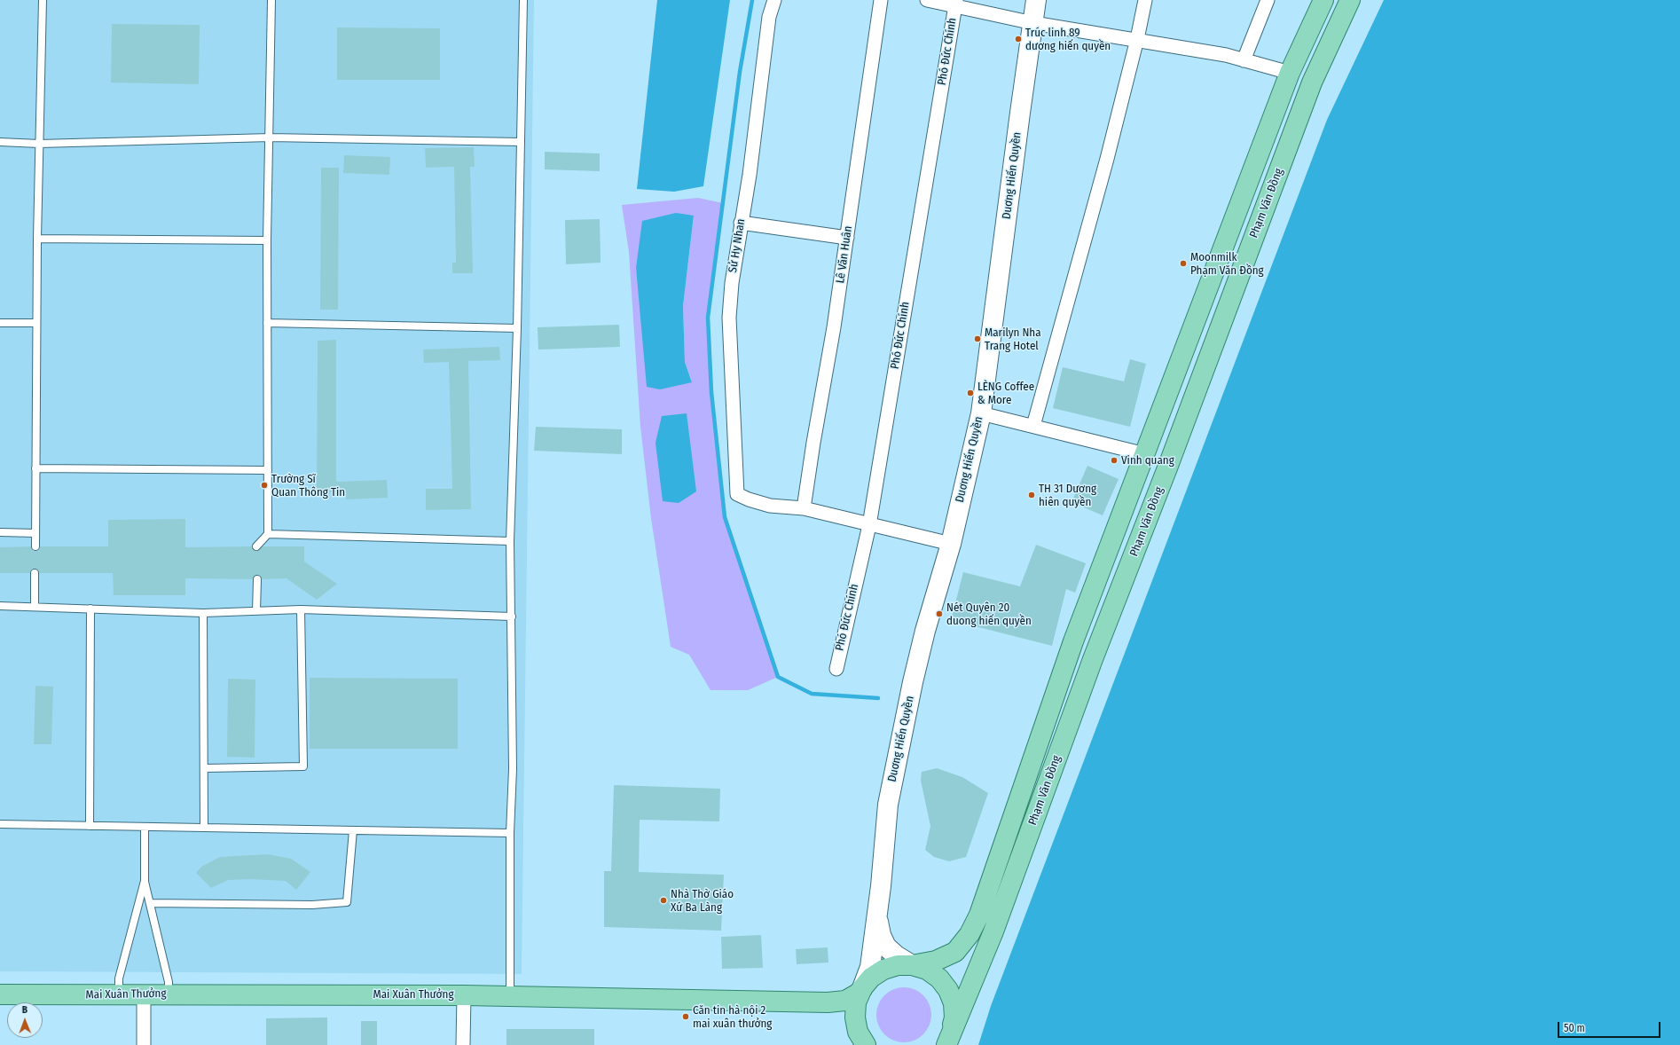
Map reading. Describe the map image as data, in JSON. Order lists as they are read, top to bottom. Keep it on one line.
{"streets":{"main road":["Phạm Văn Đồng","Mai Xuân Thưởng"],"street":["Phó Đức Chính","Duơng Hiến Quyền","Sử Hy Nhan","Lê Văn Huân"]},"crossings":[["Duơng Hiến Quyền","Phạm Văn Đồng"],["Duơng Hiến Quyền","Mai Xuân Thưởng"],["Phạm Văn Đồng","Mai Xuân Thưởng"],["Sử Hy Nhan","Lê Văn Huân"]],"places":["Trúc linh 89 dương hiến quyền","Moonmilk Phạm Văn Đồng","Marilyn Nha Trang Hotel","LÈNG Coffee & More","Vinh quang","Trường Sĩ Quan Thông Tin","TH 31 Dương hiên quyền","Nét Quyên 20 duong hiến quyền","Nhà Thờ Giáo Xứ Ba Làng","Căn tin hà nội 2 mai xuân thưởng"],"scale_bar":"50 m","north":"top"}
